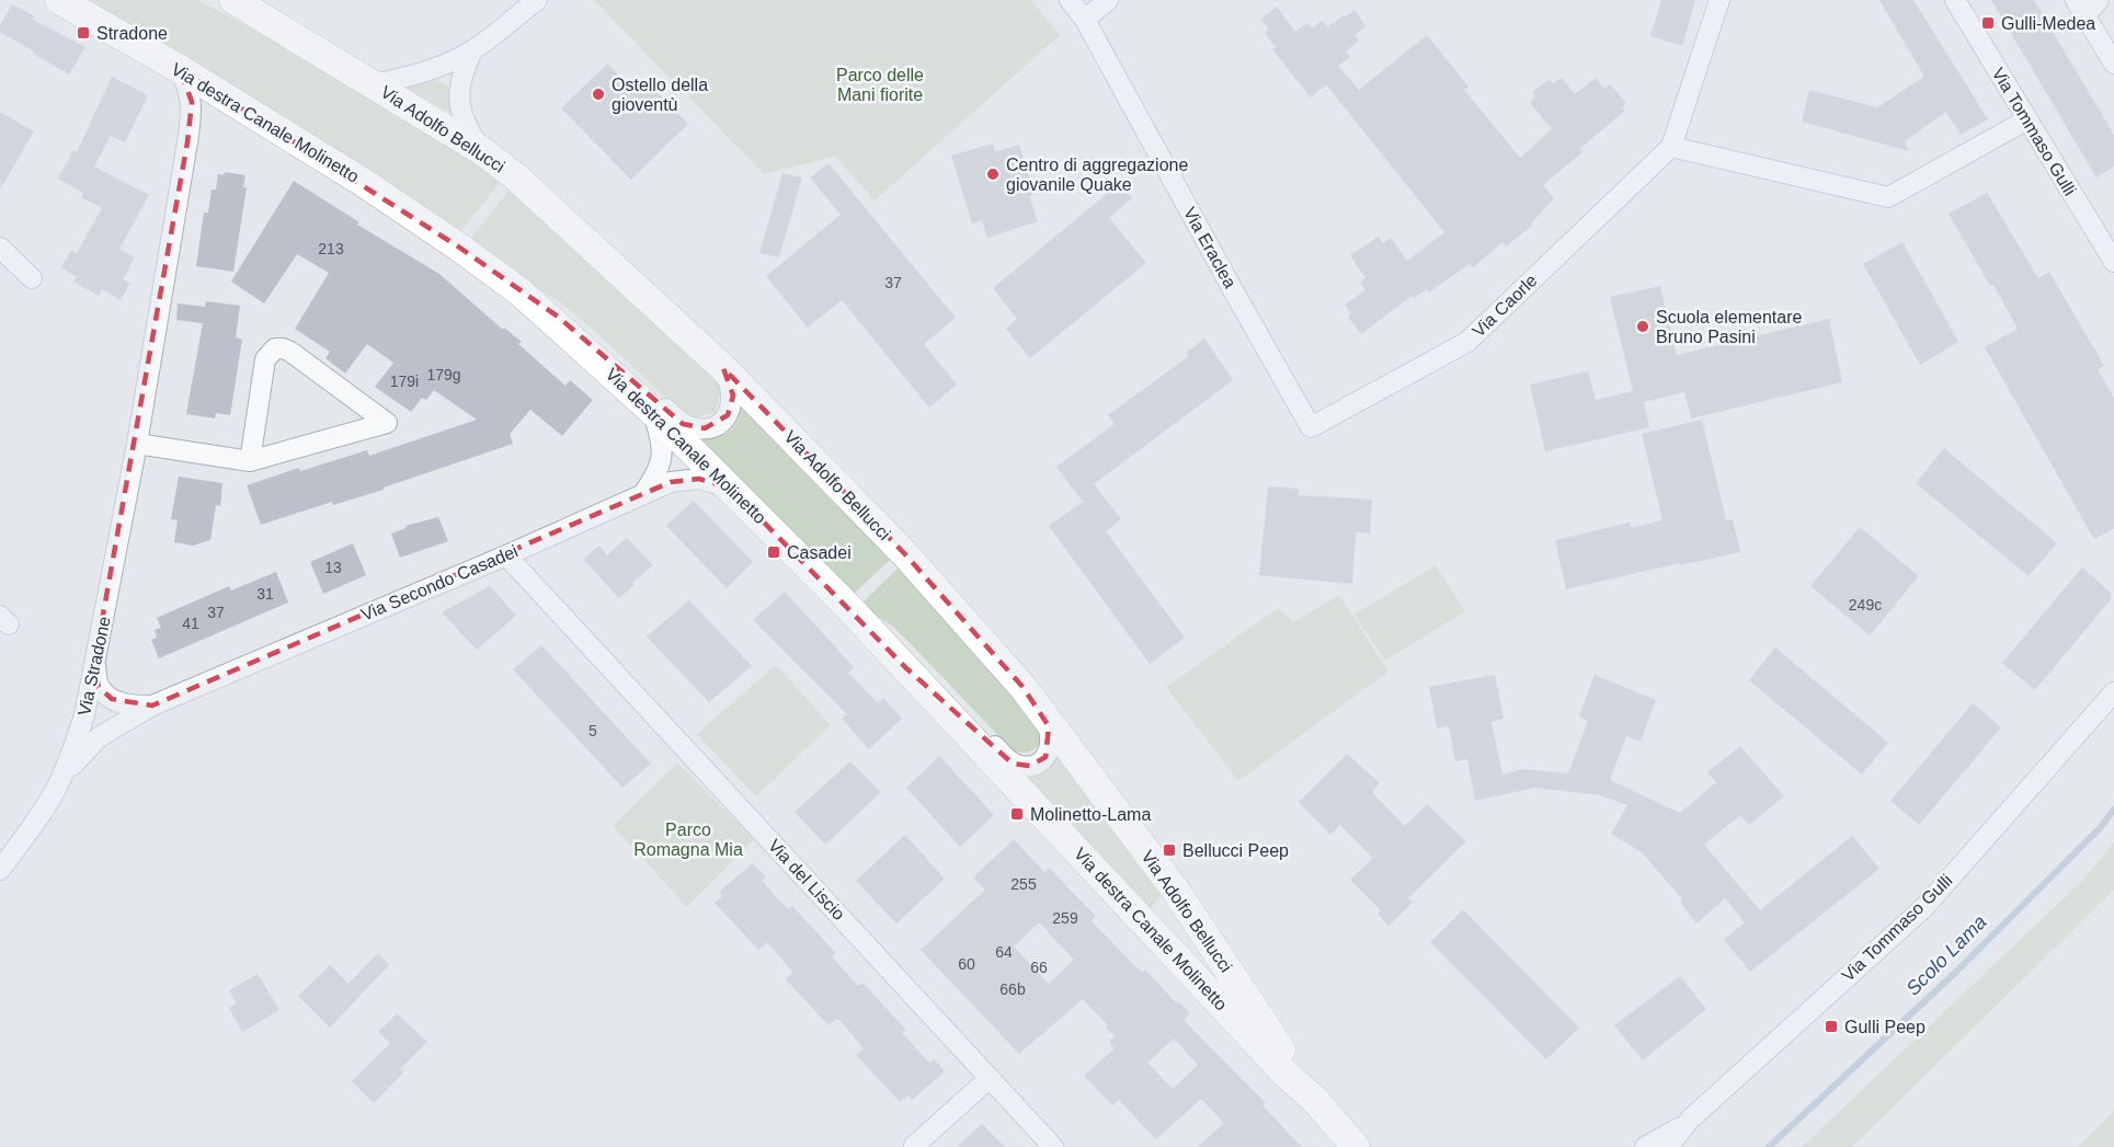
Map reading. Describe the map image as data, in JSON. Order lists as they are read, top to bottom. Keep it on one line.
{"streets":{"street":["Via destra Canale Molinetto","Via Adolfo Bellucci","Via Tommaso Gulli","Via Eraclea","Via Caorle","Via Secondo Casadei","Via Stradone","Via del Liscio"]},"crossings":[["Via destra Canale Molinetto","Via Adolfo Bellucci"],["Via destra Canale Molinetto","Via Secondo Casadei"],["Via destra Canale Molinetto","Via Stradone"],["Via Eraclea","Via Caorle"],["Via Secondo Casadei","Via Stradone"],["Via Secondo Casadei","Via del Liscio"]],"water":["Scolo Lama"],"parks":["Parco delle Mani fiorite","Parco Romagna Mia"],"places":{"transit":["Gulli-Medea","Stradone","Casadei","Molinetto-Lama","Bellucci Peep","Gulli Peep"],"other":["Ostello della gioventù","Centro di aggregazione giovanile Quake","Scuola elementare Bruno Pasini"]},"house_numbers":["213","37","179g","179i","13","31","249c","37","41","5","255","259","64","60","66","66b"]}
